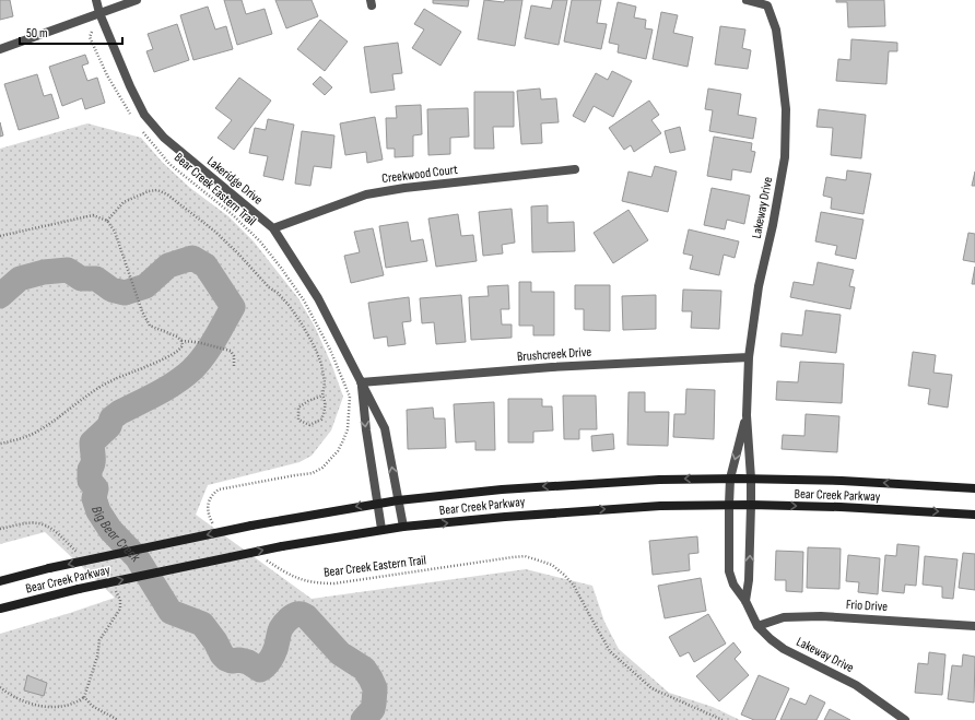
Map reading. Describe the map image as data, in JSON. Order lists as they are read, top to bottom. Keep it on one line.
{"streets":{"main road":["Bear Creek Parkway"],"street":["Creekwood Court","Lakeridge Drive","Lakeway Drive","Brushcreek Drive","Frio Drive"],"path":["Bear Creek Eastern Trail"]},"crossings":[["Creekwood Court","Lakeridge Drive"],["Lakeridge Drive","Brushcreek Drive"],["Lakeridge Drive","Bear Creek Parkway"],["Lakeway Drive","Brushcreek Drive"],["Lakeway Drive","Bear Creek Parkway"],["Lakeway Drive","Frio Drive"]],"water":["Big Bear Creek"],"scale_bar":"50 m"}
